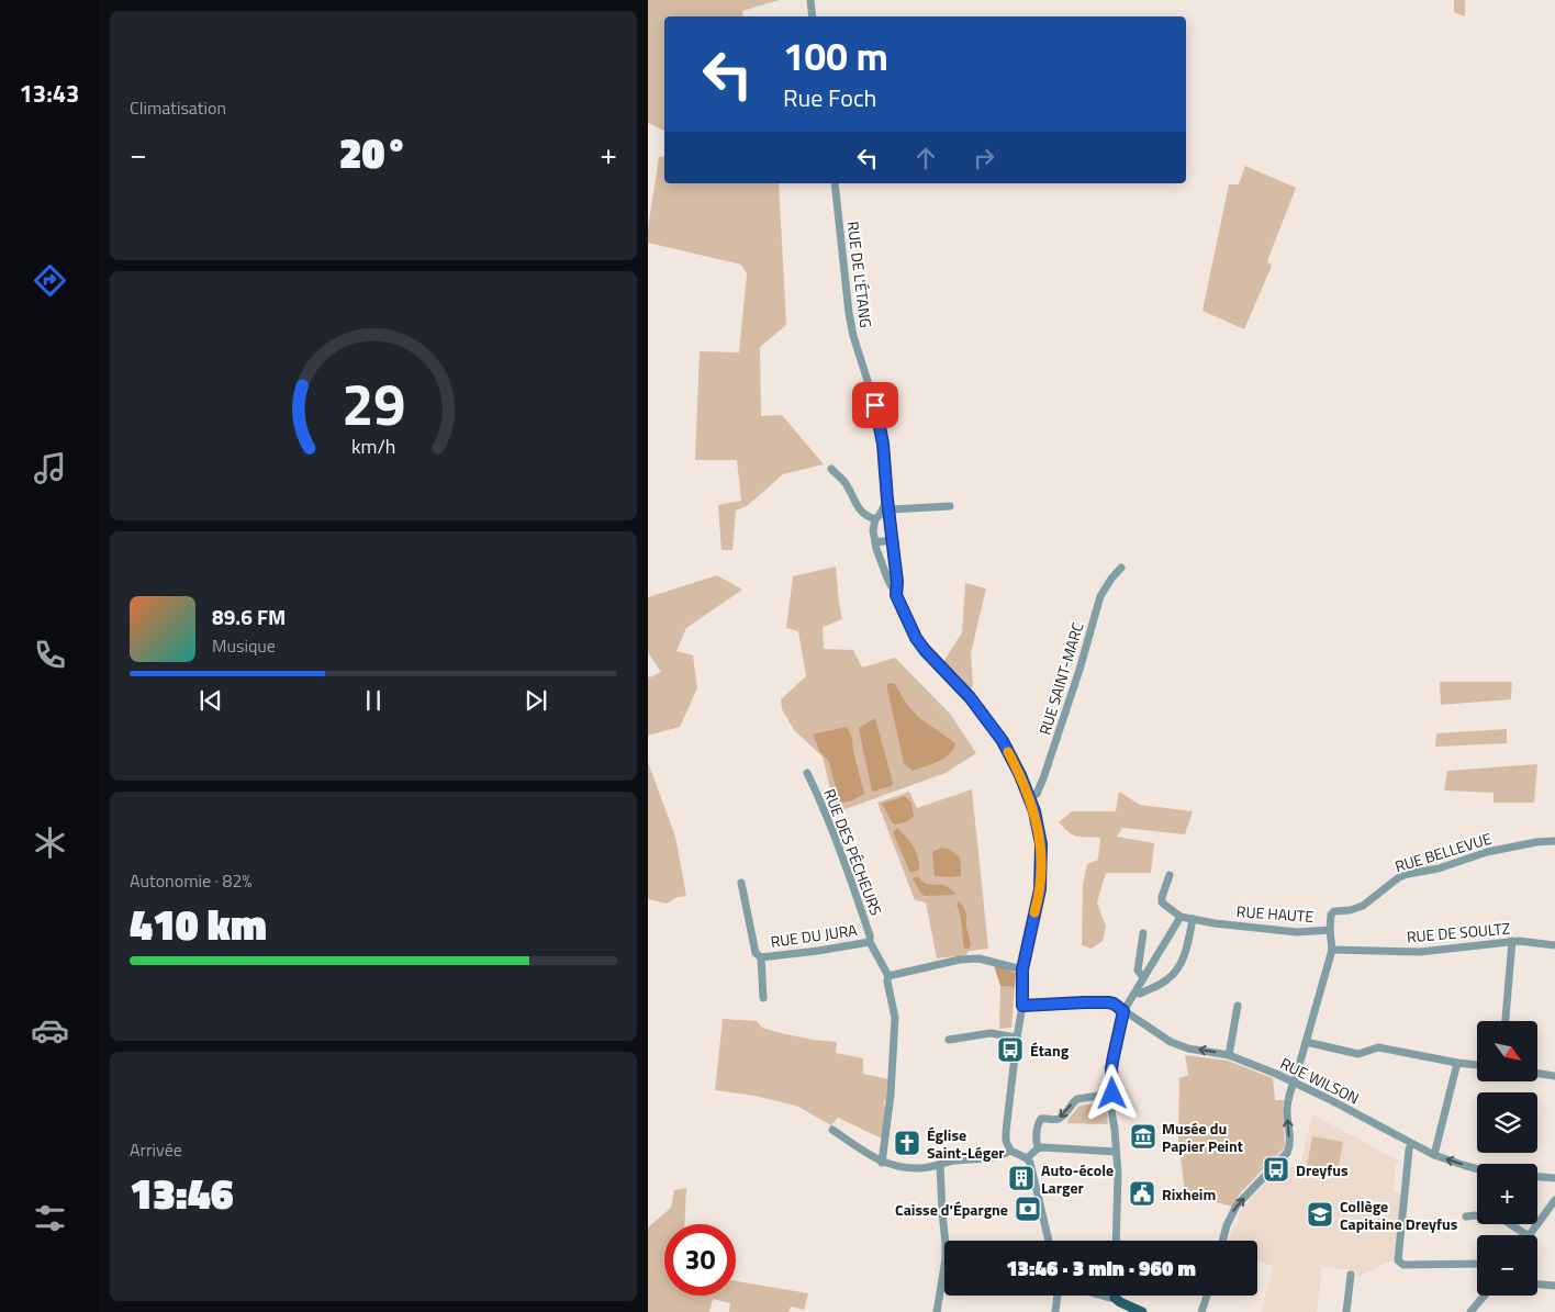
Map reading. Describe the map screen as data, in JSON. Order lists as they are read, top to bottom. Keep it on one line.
{"streets":{"street":["RUE DE L'ÉTANG","RUE SAINT-MARC","RUE DES PÊCHEURS","RUE BELLEVUE","RUE HAUTE","RUE DE SOULTZ","RUE DU JURA","RUE WILSON"]},"crossings":[["RUE DE L'ÉTANG","RUE SAINT-MARC"],["RUE DE L'ÉTANG","RUE WILSON"],["RUE DES PÊCHEURS","RUE DU JURA"],["RUE BELLEVUE","RUE HAUTE"],["RUE HAUTE","RUE DE SOULTZ"],["RUE HAUTE","RUE WILSON"]],"one_way":["RUE HAUTE"],"places":{"bus stop":["Étang","Dreyfus"],"museum":["Musée du Papier Peint"],"church":["Église Saint-Léger"],"building":["Auto-école Larger"],"public building":["Rixheim"],"bank":["Caisse d'Épargne"],"school or university":["Collège Capitaine Dreyfus"]},"north":"bottom right","page":{"tabs":"13:43","tile":["Climatisation",["Autonomie · 82%","410 km"],["Arrivée","13:46"]],"turn":["100 m","Rue Foch"],"heat":["−","20°","+"],"song":["89.6 FM","Musique"],"map_buttons":["+","−"],"limit":"30","trip":"13:46 · 3 min · 960 m","gauge":["29","km/h"]}}
